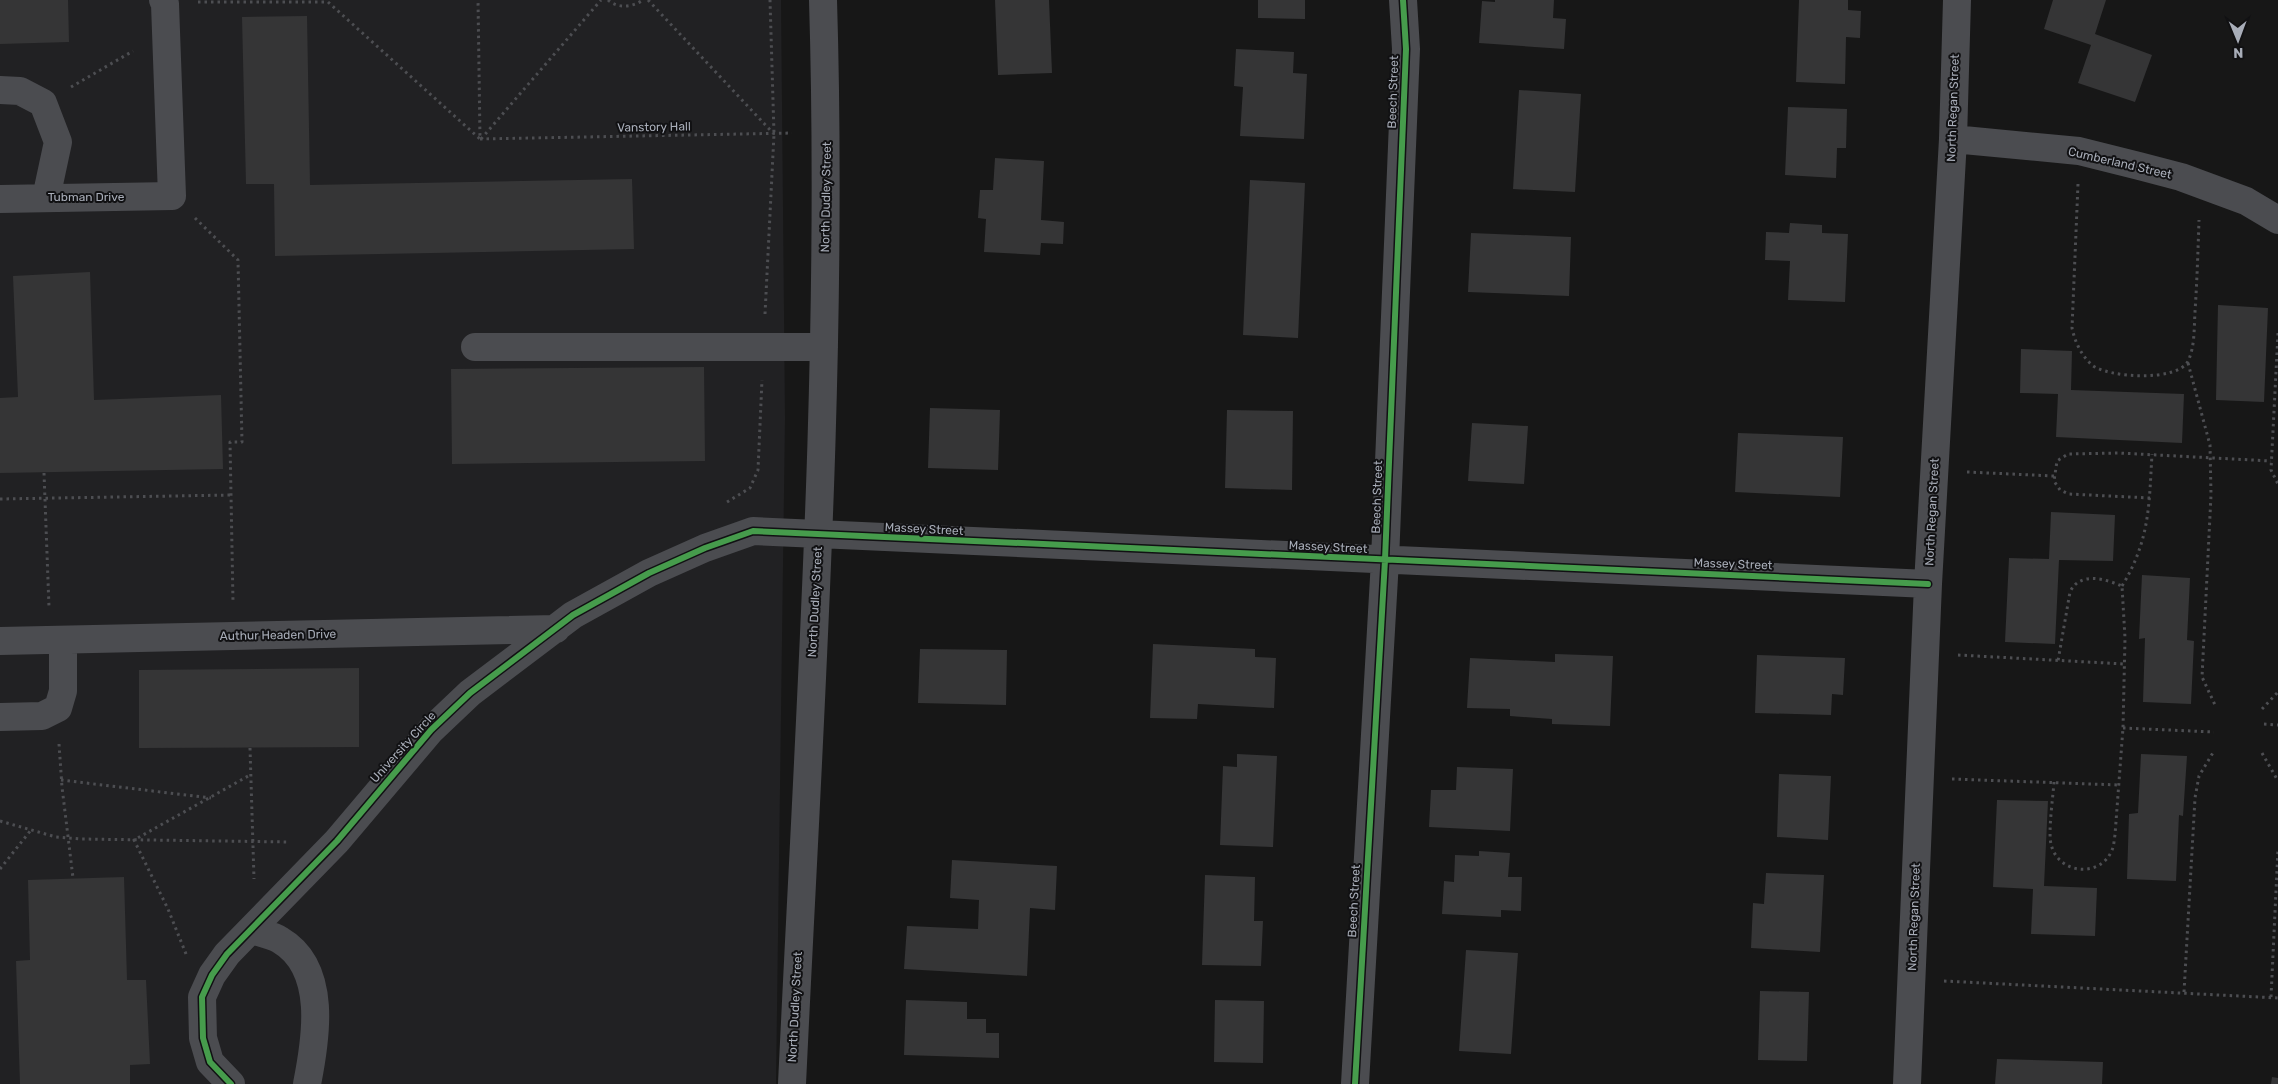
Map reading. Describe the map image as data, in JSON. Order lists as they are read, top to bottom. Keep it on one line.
{"streets":{"street":["Beech Street","North Regan Street","Cumberland Street","Tubman Drive","North Dudley Street","Massey Street","Authur Headen Drive","University Circle"],"path":["Vanstory Hall"]},"crossings":[["Beech Street","Massey Street"],["North Regan Street","Cumberland Street"],["North Regan Street","Massey Street"],["Vanstory Hall","North Dudley Street"],["North Dudley Street","Massey Street"],["North Dudley Street","University Circle"],["Massey Street","University Circle"],["Authur Headen Drive","University Circle"]],"north":"bottom"}
